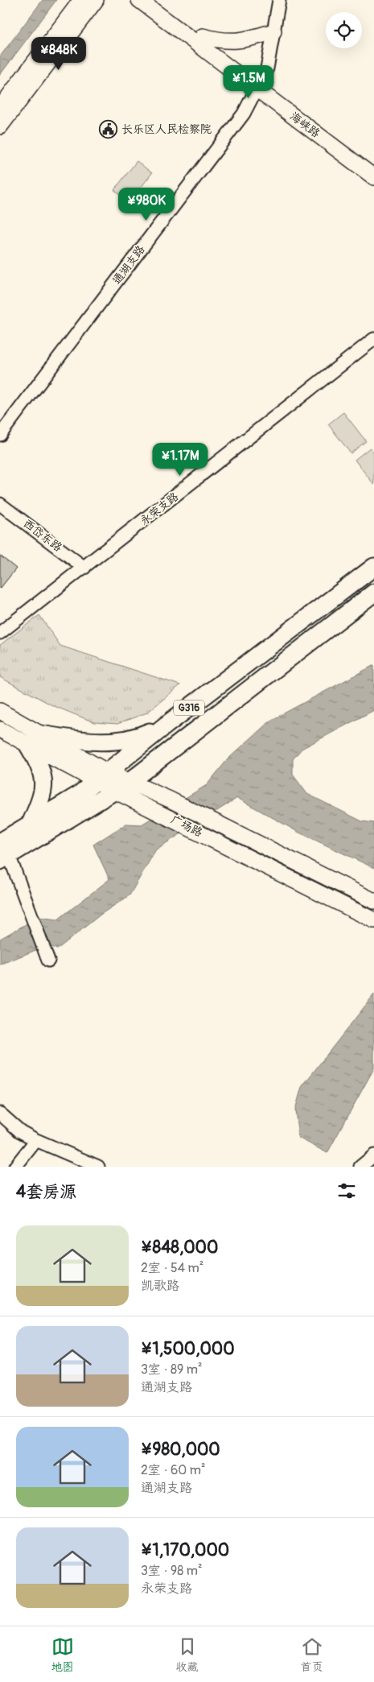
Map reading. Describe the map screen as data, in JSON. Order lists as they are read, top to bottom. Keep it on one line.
{"streets":{"highway":["G316"],"main road":["海峡路","广场路"],"street":["通湖支路","永荣支路","西岱东路"]},"crossings":[["海峡路","通湖支路"],["永荣支路","西岱东路"],["G316","广场路"]],"places":{"public building":["长乐区人民检察院"]},"page":{"price":["¥848K","¥1.5M","¥980K","¥1.17M"],"heading":"4套房源","list":[{"name":"¥848,000","note":"2室 · 54 m² · 凯歌路"},{"name":"¥1,500,000","note":"3室 · 89 m² · 通湖支路"},{"name":"¥980,000","note":"2室 · 60 m² · 通湖支路"},{"name":"¥1,170,000","note":"3室 · 98 m² · 永荣支路"}],"tabs":["地图","收藏","首页"]}}
